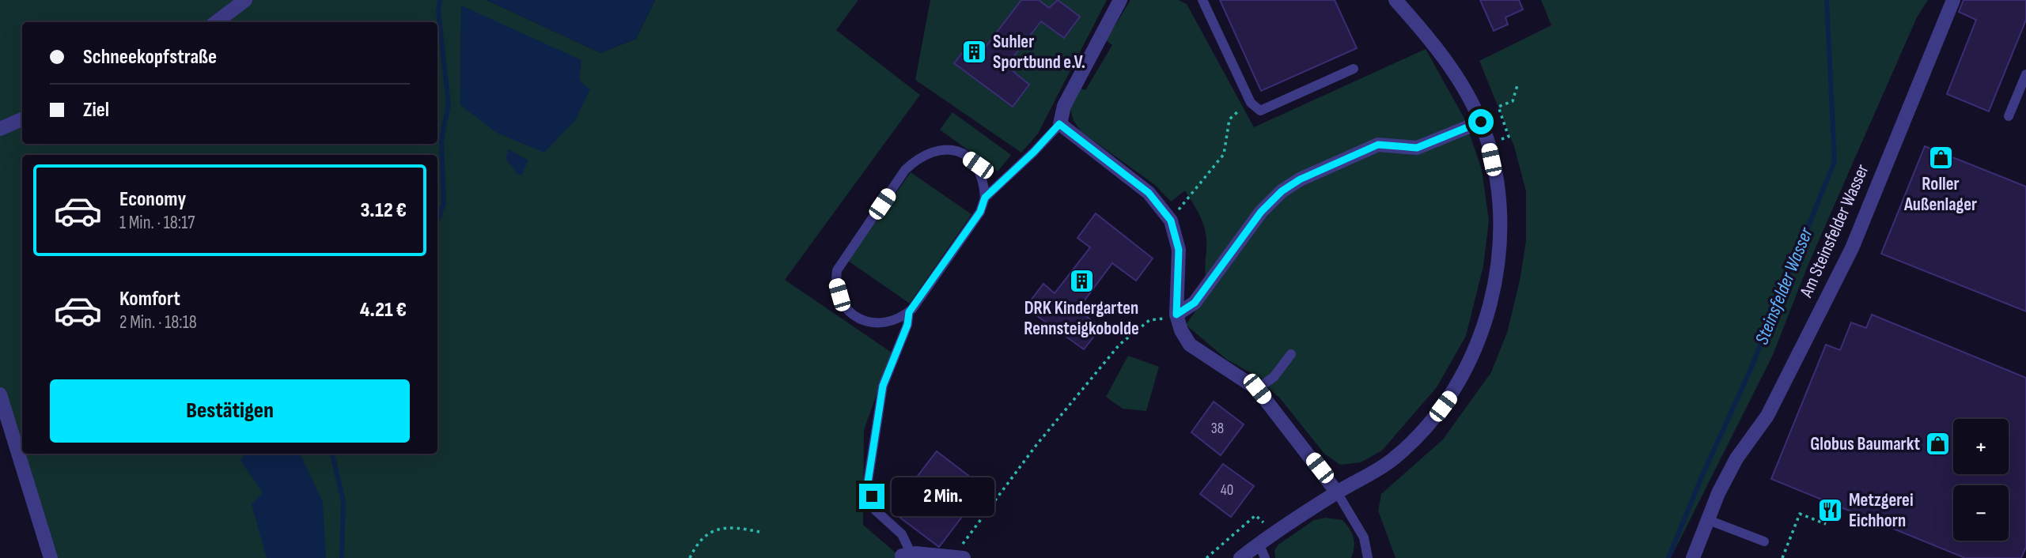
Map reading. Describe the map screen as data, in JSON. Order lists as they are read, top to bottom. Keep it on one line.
{"streets":{"street":["Am Steinsfelder Wasser"]},"water":["Steinsfelder Wasser"],"places":{"building":["Suhler Sportbund e.V.","DRK Kindergarten Rennsteigkobolde"],"shop":["Roller Außenlager","Globus Baumarkt"],"restaurant":["Metzgerei Eichhorn"]},"house_numbers":["38","40"],"page":{"banner":["Schneekopfstraße","Ziel"],"list":[{"name":"Economy","note":"1 Min. · 18:17","value":"3.12 €"},{"name":"Komfort","note":"2 Min. · 18:18","value":"4.21 €"}],"buttons":"Bestätigen","map_buttons":["+","−"],"bubble":"2 Min."}}
